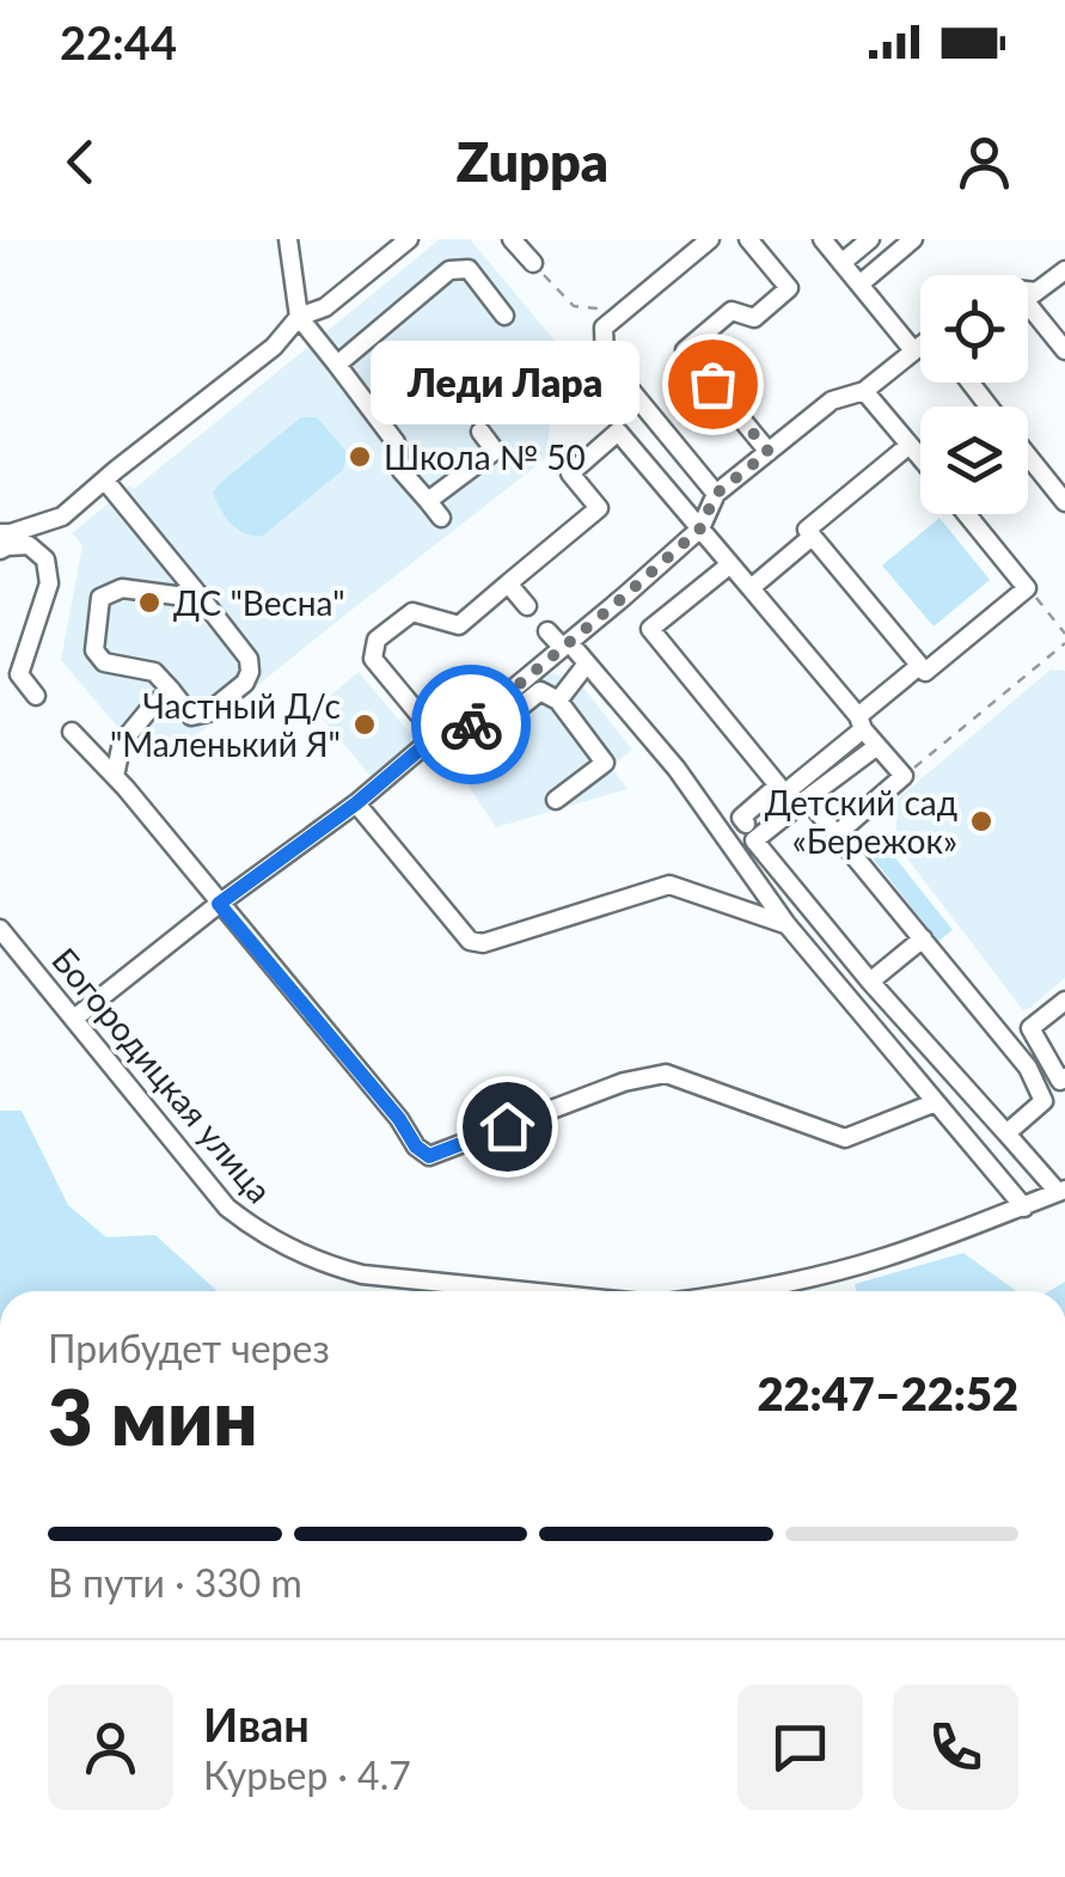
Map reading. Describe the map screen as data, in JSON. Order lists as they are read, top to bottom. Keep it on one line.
{"streets":{"street":["Богородицкая улица"]},"places":["Леди Лара","Школа № 50","ДС \"Весна\"","Частный Д/с \"Маленький Я\"","Детский сад «Бережок»"],"page":{"status":"22:44","header":"Zuppa","bubble":"Леди Лара","heading":["3 мин","Прибудет через","22:47–22:52"],"panel":["Иван","Курьер · 4.7"],"bar":"В пути · 330 m"}}
